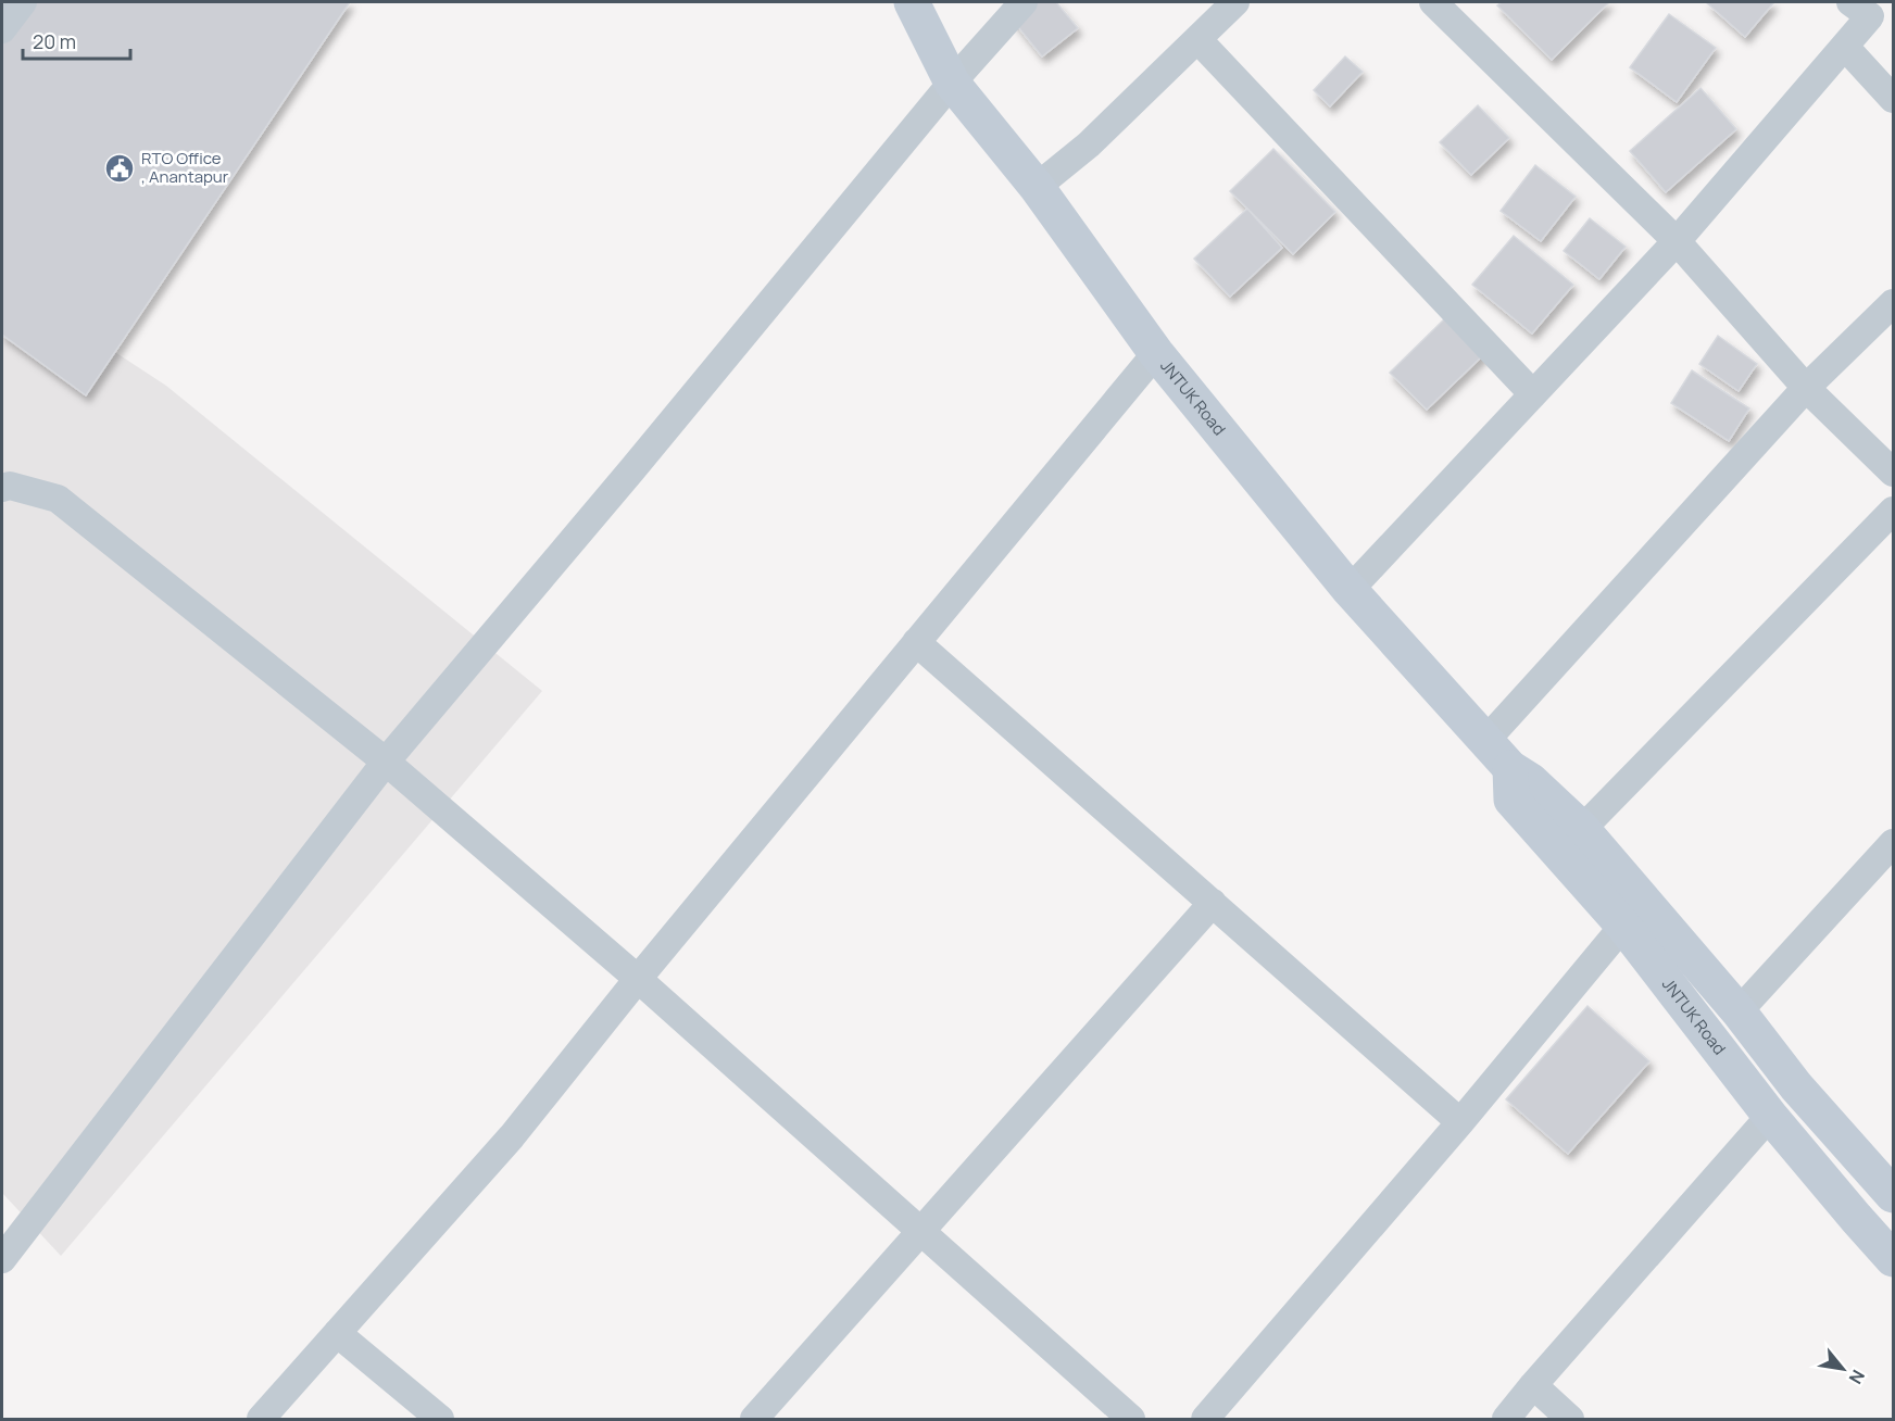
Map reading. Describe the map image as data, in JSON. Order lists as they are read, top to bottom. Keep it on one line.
{"streets":{"street":["JNTUK Road"]},"places":{"public building":["RTO Office , Anantapur"]},"scale_bar":"20 m","north":"bottom right"}
